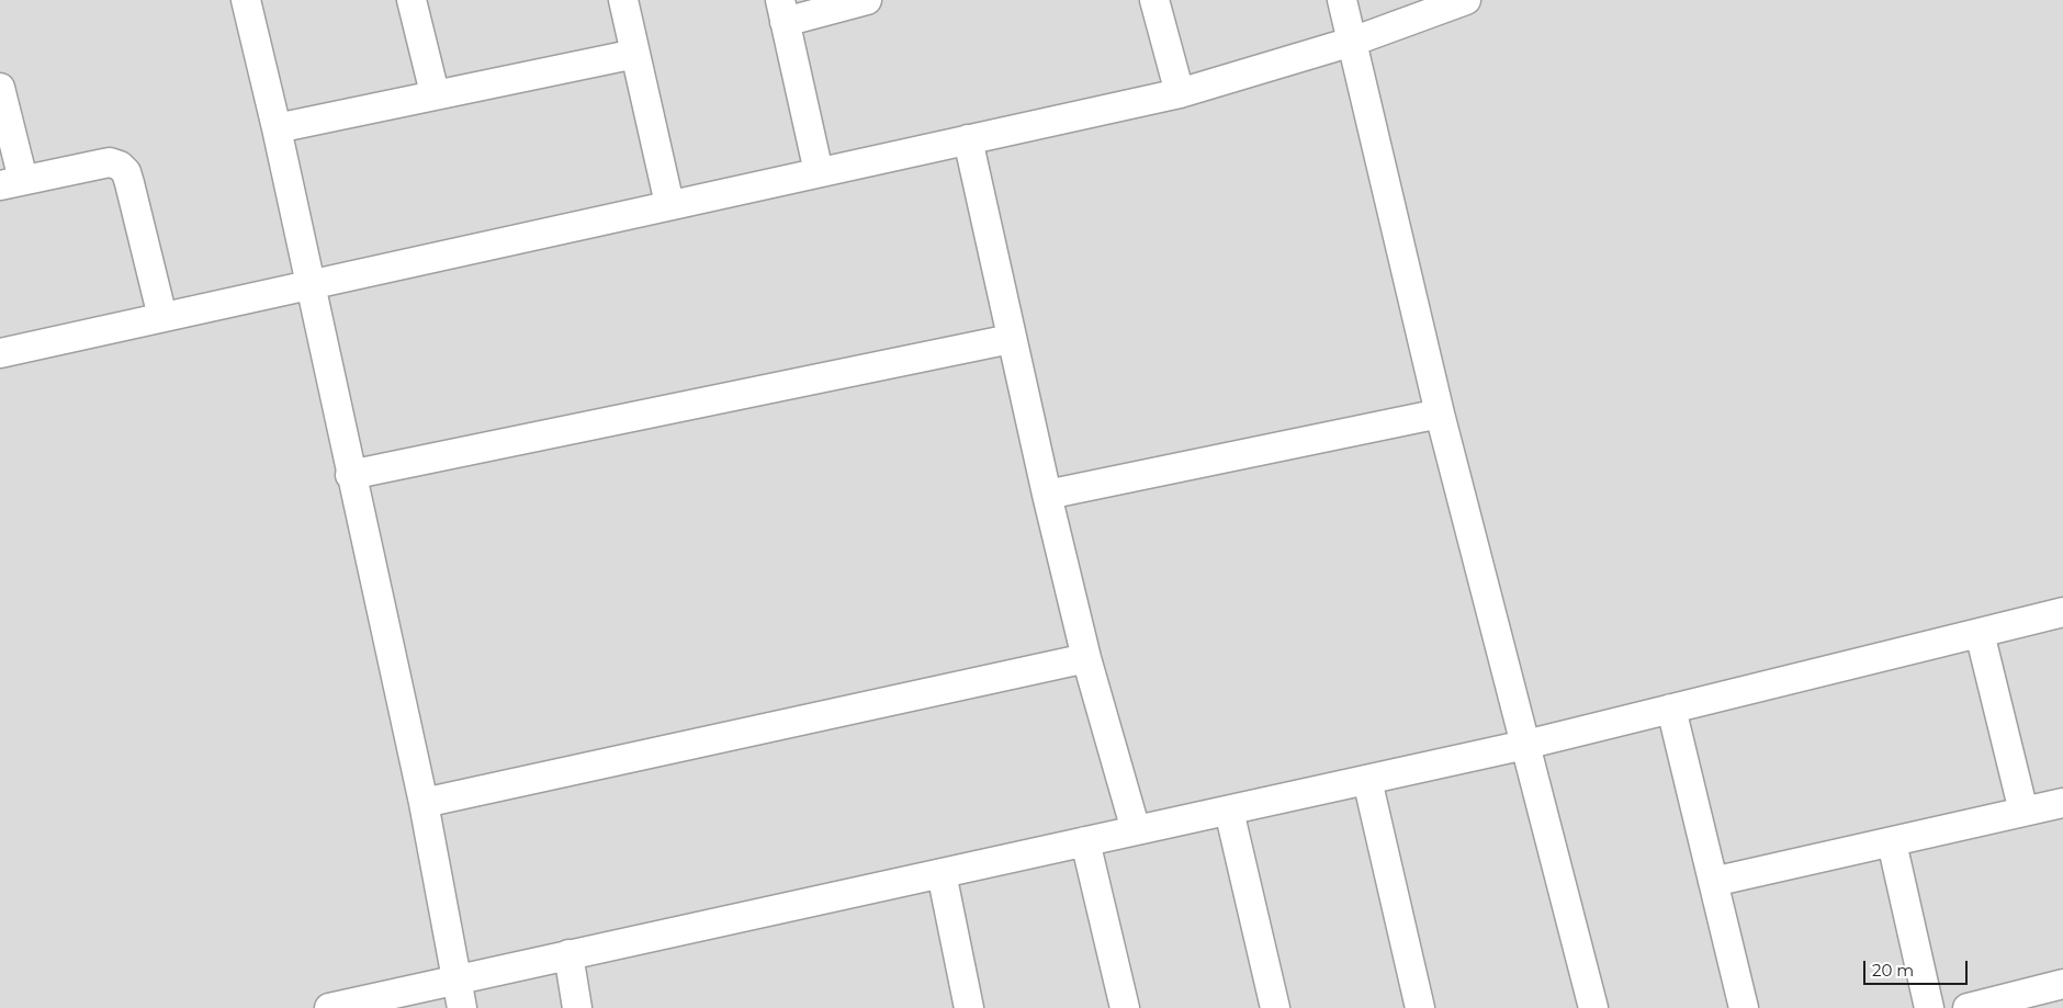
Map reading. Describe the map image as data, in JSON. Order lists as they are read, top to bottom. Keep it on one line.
{"scale_bar":"20 m"}
